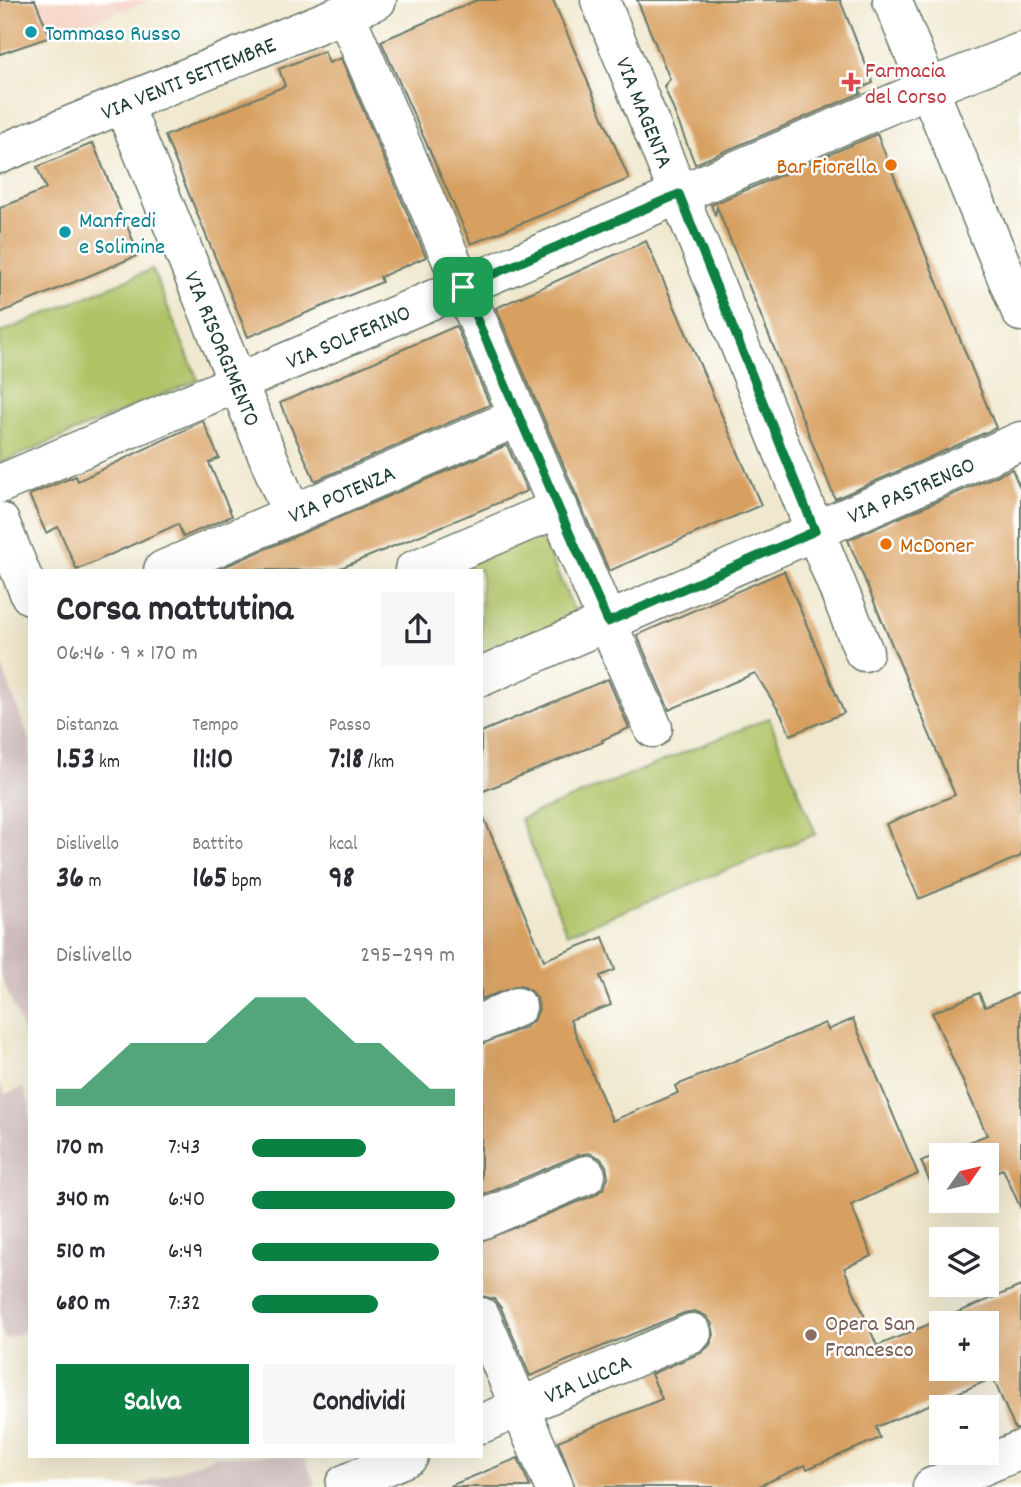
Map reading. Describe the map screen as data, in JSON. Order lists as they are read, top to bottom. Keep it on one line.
{"streets":{"street":["VIA VENTI SETTEMBRE","VIA MAGENTA","VIA SOLFERINO","VIA RISORGIMENTO","VIA PASTRENGO","VIA POTENZA","VIA LUCCA"]},"crossings":[["VIA VENTI SETTEMBRE","VIA RISORGIMENTO"],["VIA MAGENTA","VIA SOLFERINO"],["VIA MAGENTA","VIA PASTRENGO"],["VIA SOLFERINO","VIA RISORGIMENTO"],["VIA RISORGIMENTO","VIA POTENZA"]],"places":{"other":["Tommaso Russo","Bar Fiorella","Manfredi e Solimine","McDoner","Opera San Francesco"],"health":["Farmacia del Corso"]},"north":"top right","page":{"heading":["Corsa mattutina","06:46 · 9 × 170 m"],"stats":[["Distanza","1.53 km"],["Tempo","11:10"],["Passo","7:18 /km"],["Dislivello","36 m"],["Battito","165 bpm"],["kcal","98"]],"chart":["Dislivello","295–299 m"],"list":[{"name":"170 m","note":"7:43"},{"name":"340 m","note":"6:40"},{"name":"510 m","note":"6:49"},{"name":"680 m","note":"7:32"}],"map_buttons":["+","−"],"buttons":["Salva","Condividi"]}}
